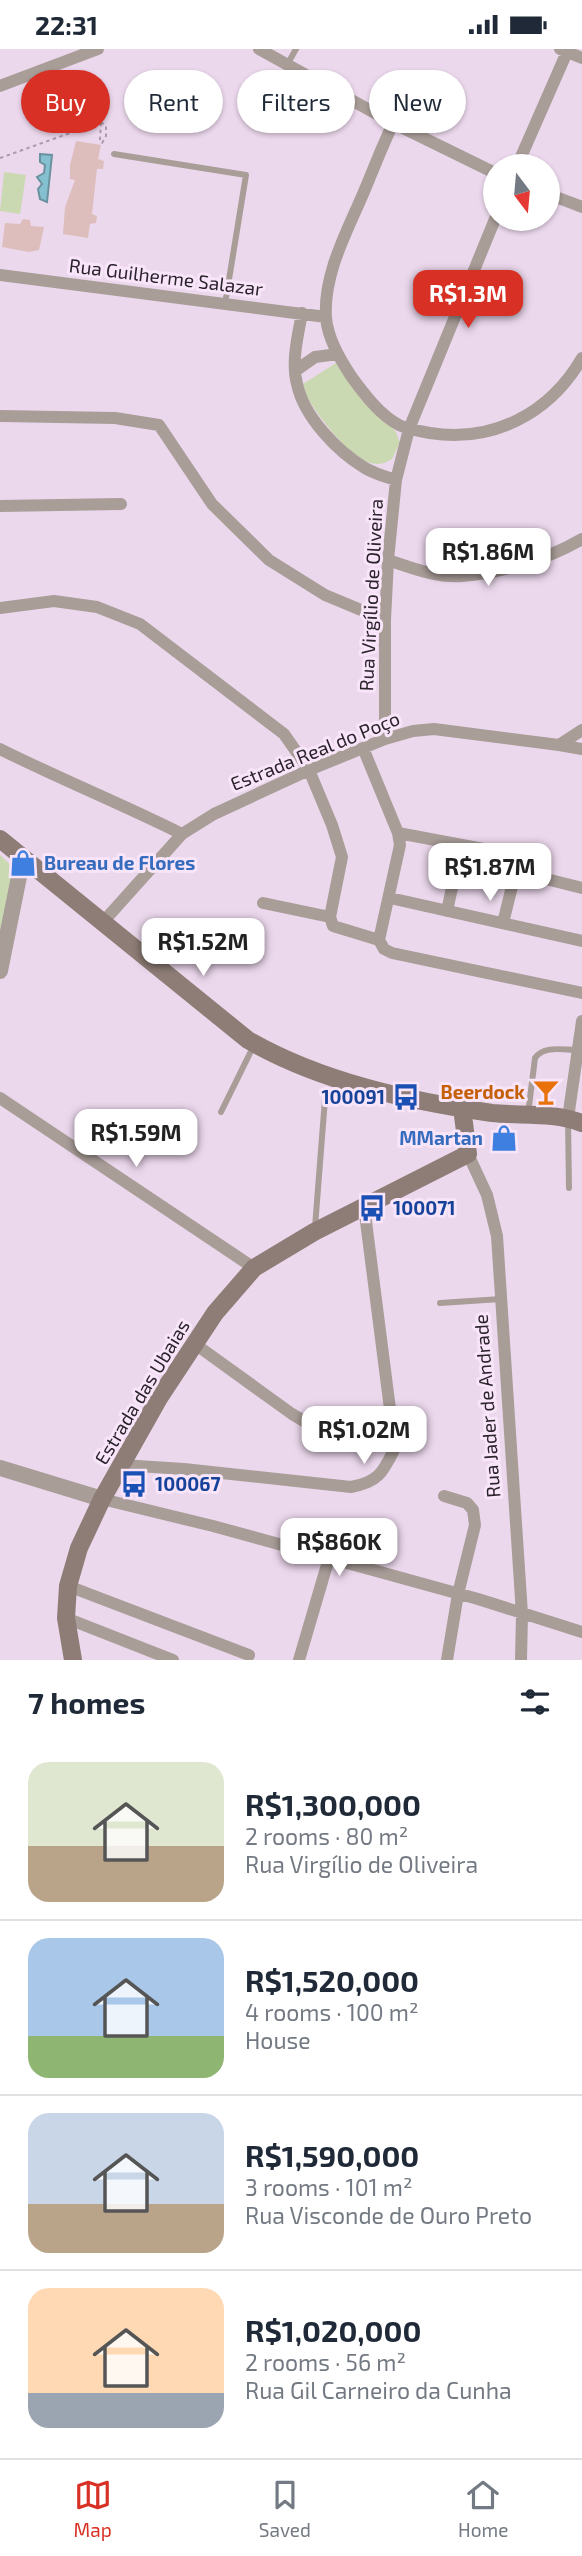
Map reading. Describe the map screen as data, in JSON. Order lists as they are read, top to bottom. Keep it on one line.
{"streets":{"main road":["Estrada das Ubaias","Rua Jader de Andrade"],"street":["Rua Guilherme Salazar","Rua Virgílio de Oliveira","Estrada Real do Poço"]},"crossings":[["Rua Virgílio de Oliveira","Estrada Real do Poço"],["Estrada das Ubaias","Rua Jader de Andrade"]],"places":{"shop":["Bureau de Flores","MMartan"],"bar":["Beerdock"],"bus stop":["100091","100071","100067"]},"north":"bottom","page":{"status":"22:31","chip":["Buy","Rent","Filters","New"],"price":["R$1.3M","R$1.86M","R$1.87M","R$1.52M","R$1.59M","R$1.02M","R$860K"],"heading":"7 homes","list":[{"name":"R$1,300,000","note":"2 rooms · 80 m² · Rua Virgílio de Oliveira"},{"name":"R$1,520,000","note":"4 rooms · 100 m² · House"},{"name":"R$1,590,000","note":"3 rooms · 101 m² · Rua Visconde de Ouro Preto"},{"name":"R$1,020,000","note":"2 rooms · 56 m² · Rua Gil Carneiro da Cunha"}],"tabs":["Map","Saved","Home"]}}
